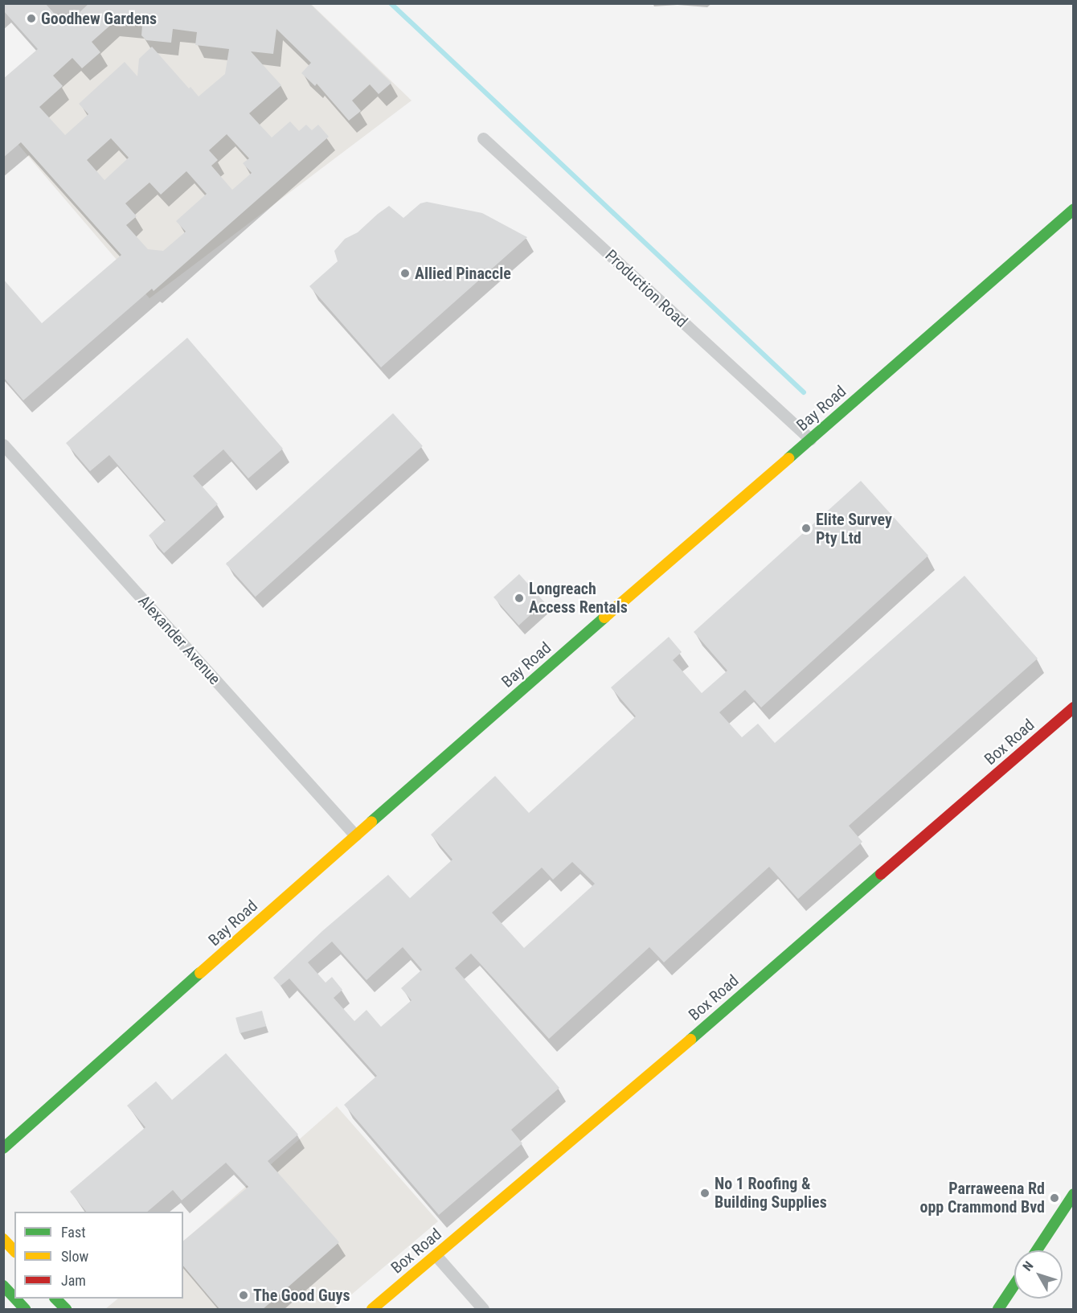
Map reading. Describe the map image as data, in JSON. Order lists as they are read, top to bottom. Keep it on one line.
{"streets":{"street":["Production Road","Bay Road","Alexander Avenue","Box Road"]},"crossings":[["Production Road","Bay Road"],["Bay Road","Alexander Avenue"]],"places":["Goodhew Gardens","Allied Pinaccle","Elite Survey Pty Ltd","Longreach Access Rentals","No 1 Roofing & Building Supplies","Parraweena Rd opp Crammond Bvd","The Good Guys"],"legend":["Fast","Slow","Jam"],"north":"top left"}
